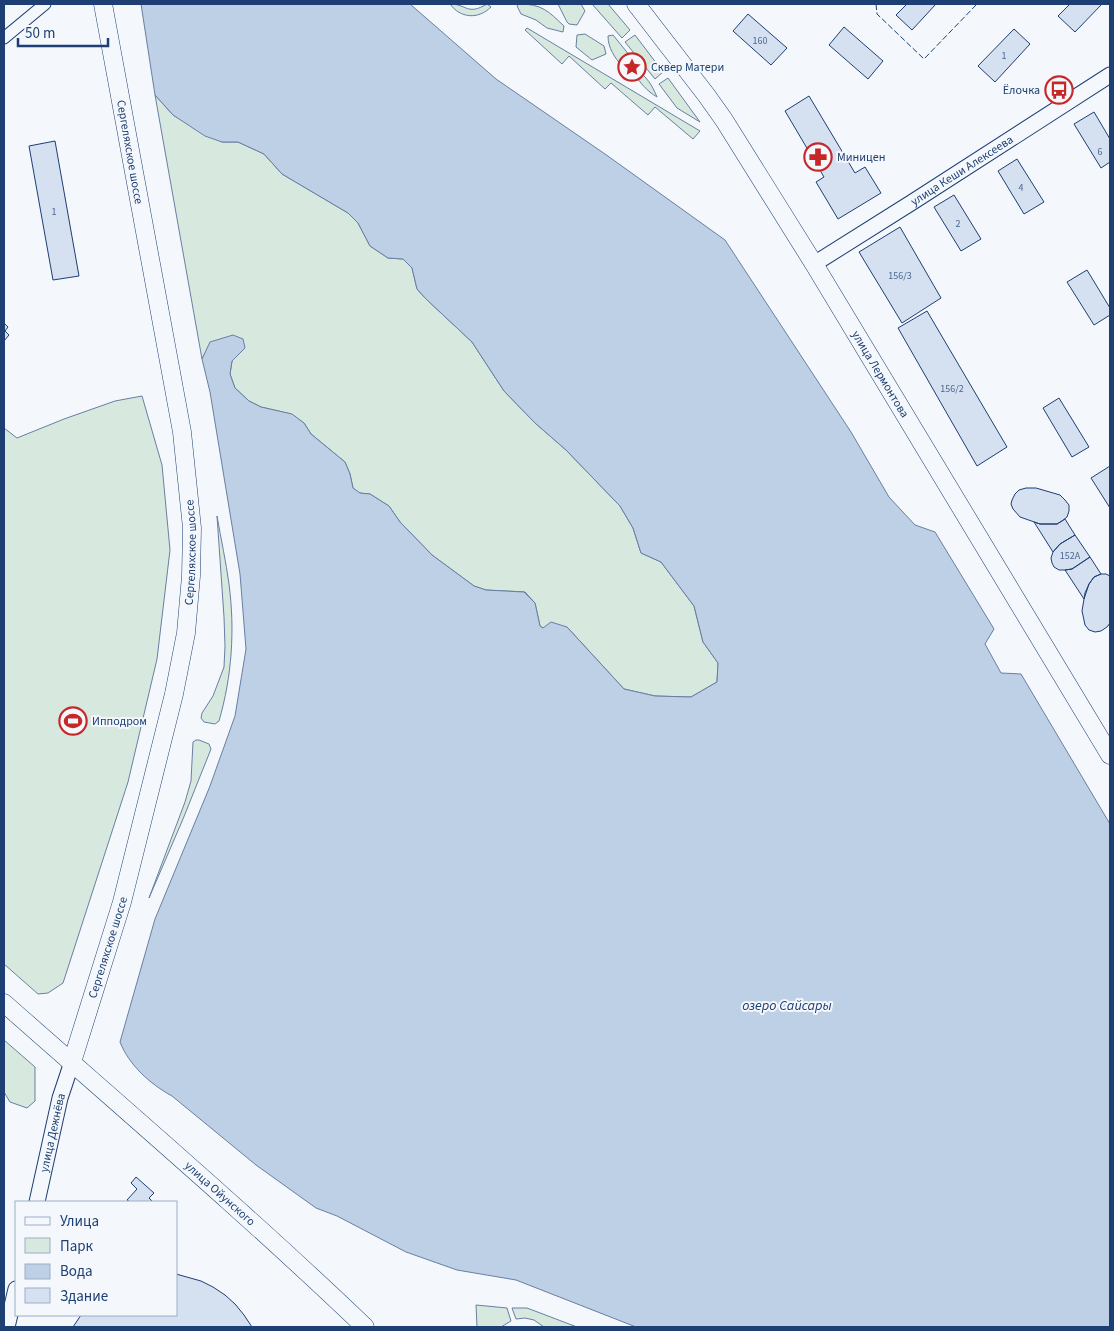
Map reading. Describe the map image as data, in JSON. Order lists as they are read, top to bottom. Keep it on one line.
{"streets":{"main road":["Сергеляхское шоссе","улица Кеши Алексеева","улица Лермонтова","улица Дежнёва","улица Ойунского"]},"crossings":[["Сергеляхское шоссе","улица Дежнёва"],["Сергеляхское шоссе","улица Ойунского"],["улица Кеши Алексеева","улица Лермонтова"],["улица Дежнёва","улица Ойунского"]],"water":["озеро Сайсары"],"places":{"place":["Сквер Матери"],"bus stop":["Ёлочка"],"pharmacy":["Миницен"],"sports":["Ипподром"]},"house_numbers":["160","1","6","4","1","2","156/3","156/2","152А"],"legend":["Улица","Парк","Вода","Здание"],"scale_bar":"50 m"}
